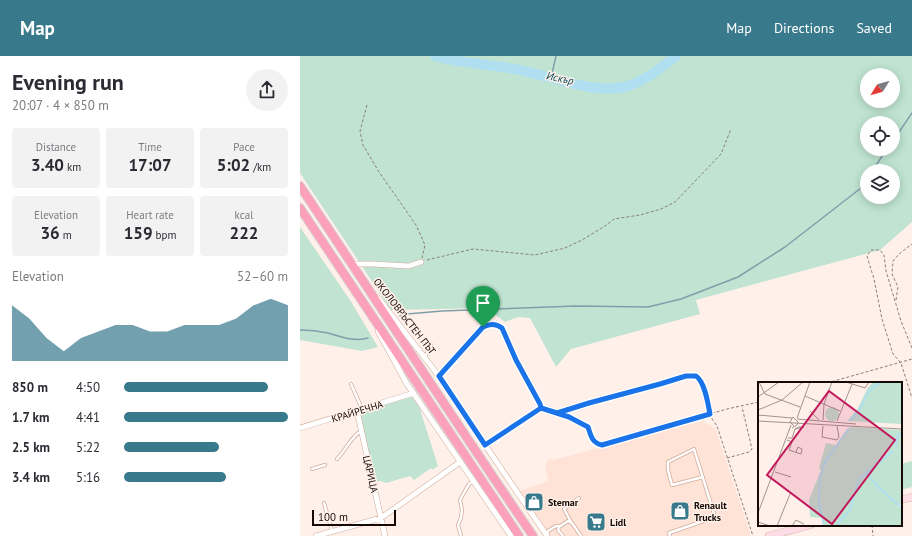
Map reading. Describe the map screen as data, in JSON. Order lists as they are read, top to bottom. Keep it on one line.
{"streets":{"highway":["ОКОЛОВРЪСТЕН ПЪТ"],"street":["КРАЙРЕЧНА","ЦАРИЦА"]},"crossings":[["КРАЙРЕЧНА","ЦАРИЦА"]],"water":["Искър"],"places":{"shop":["Stemar","Renault Trucks"],"supermarket":["Lidl"]},"scale_bar":"100 m","north":"bottom left","page":{"header":"Map","nav":["Map","Directions","Saved"],"heading":["Evening run","20:07 · 4 × 850 m"],"stats":[["Distance","3.40 km"],["Time","17:07"],["Pace","5:02 /km"],["Elevation","36 m"],["Heart rate","159 bpm"],["kcal","222"]],"chart":["Elevation","52–60 m"],"list":[{"name":"850 m","note":"4:50"},{"name":"1.7 km","note":"4:41"},{"name":"2.5 km","note":"5:22"},{"name":"3.4 km","note":"5:16"}],"scale":"100 m"}}
